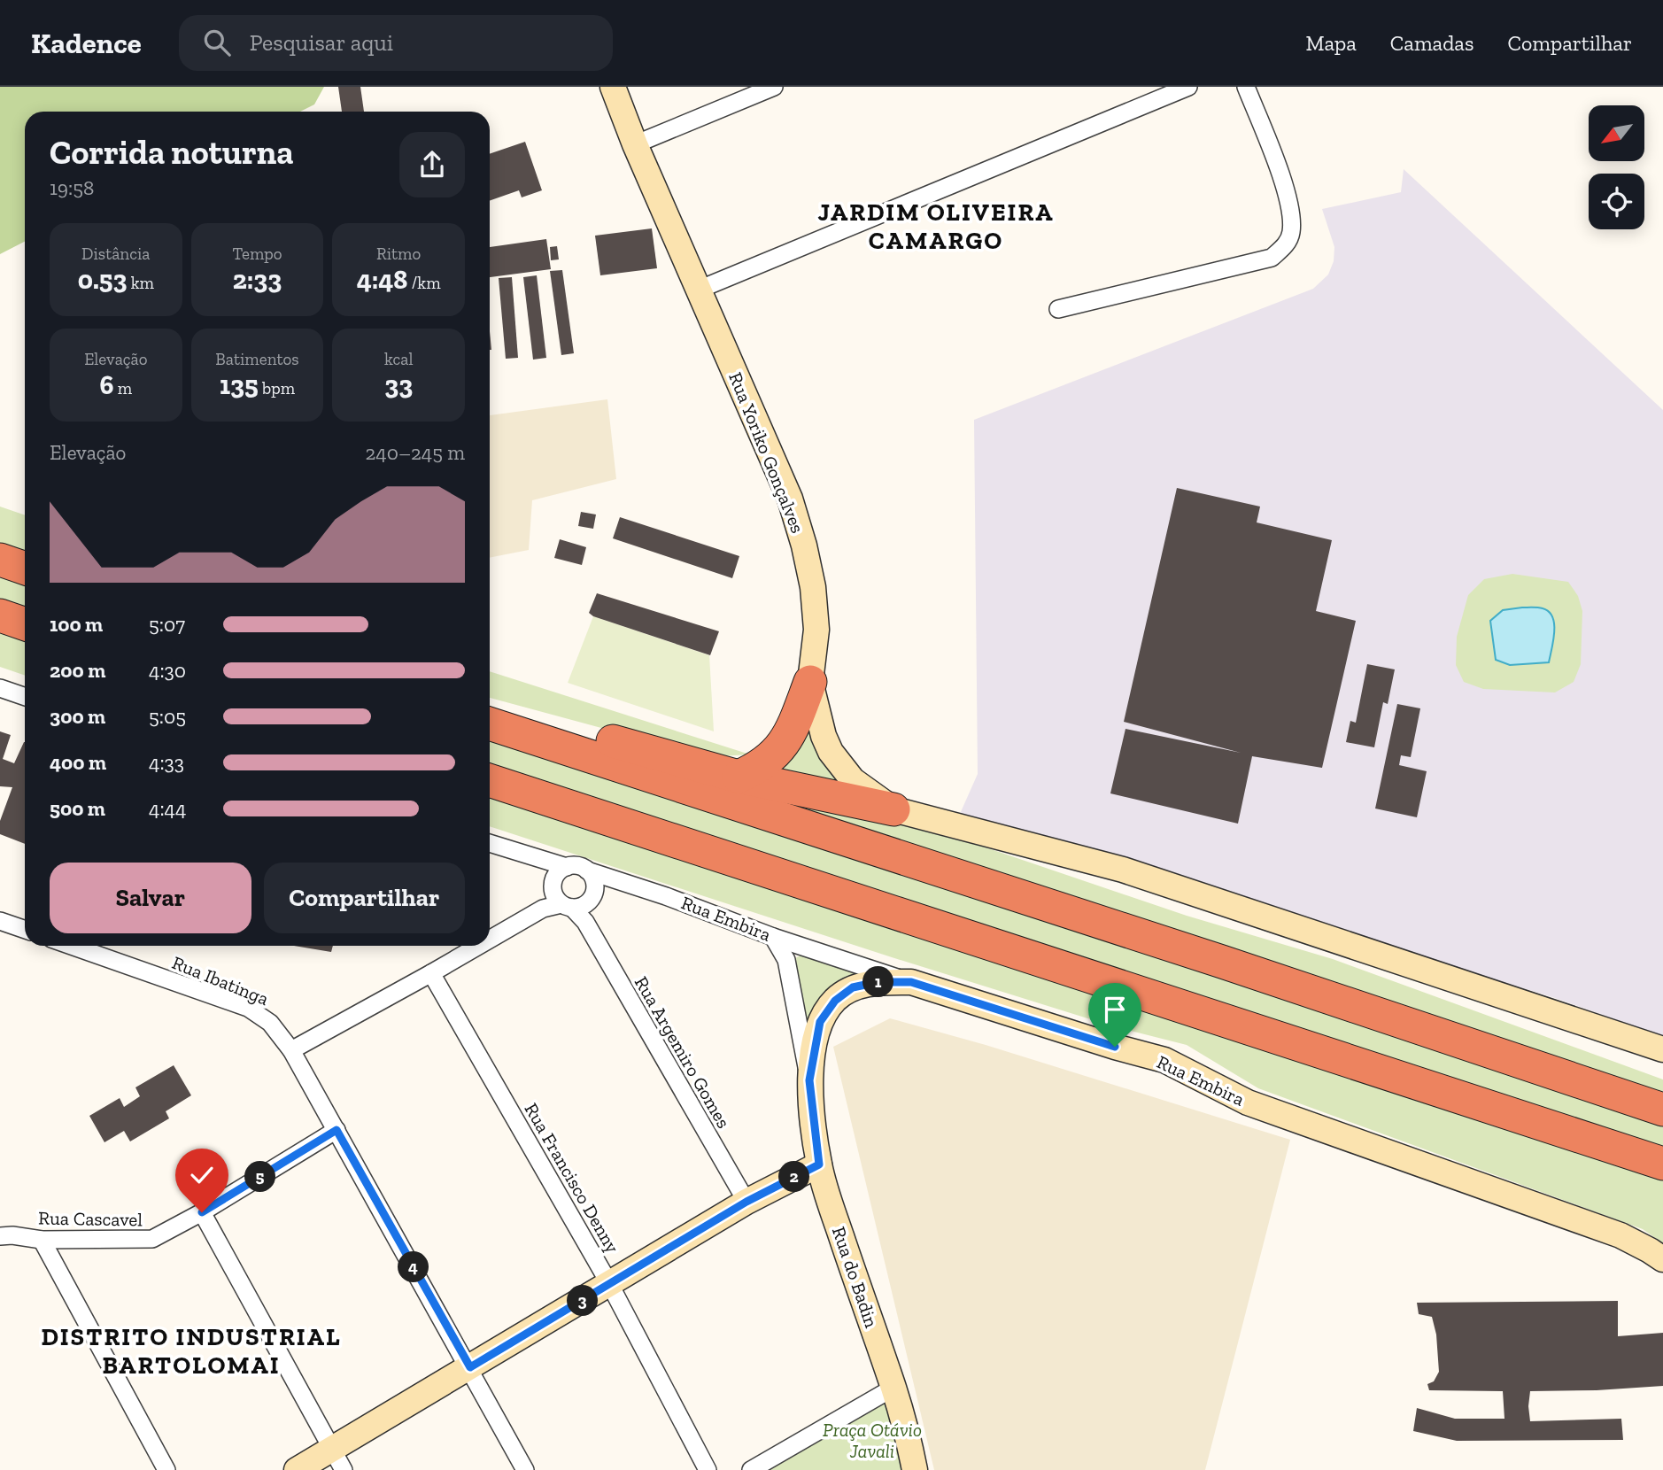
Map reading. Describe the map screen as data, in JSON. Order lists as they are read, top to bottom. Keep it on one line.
{"streets":{"main road":["Rua Yoriko Gonçalves","Rua Embira","Rua do Badin"],"street":["Rua Ibatinga","Rua Argemiro Gomes","Rua Francisco Denny","Rua Cascavel"]},"crossings":[["Rua Embira","Rua Argemiro Gomes"],["Rua Embira","Rua do Badin"],["Rua Ibatinga","Rua Cascavel"]],"districts":["JARDIM OLIVEIRA CAMARGO","DISTRITO INDUSTRIAL BARTOLOMAI"],"parks":["Praça Otávio Javali"],"north":"bottom left","page":{"header":"Kadence","search":"Pesquisar aqui","nav":["Mapa","Camadas","Compartilhar"],"heading":["Corrida noturna","19:58"],"stats":[["Distância","0.53 km"],["Tempo","2:33"],["Ritmo","4:48 /km"],["Elevação","6 m"],["Batimentos","135 bpm"],["kcal","33"]],"chart":["Elevação","240–245 m"],"list":[{"name":"100 m","note":"5:07"},{"name":"200 m","note":"4:30"},{"name":"300 m","note":"5:05"},{"name":"400 m","note":"4:33"},{"name":"500 m","note":"4:44"}],"buttons":["Salvar","Compartilhar"],"pins":["1","2","5","4","3"]}}
